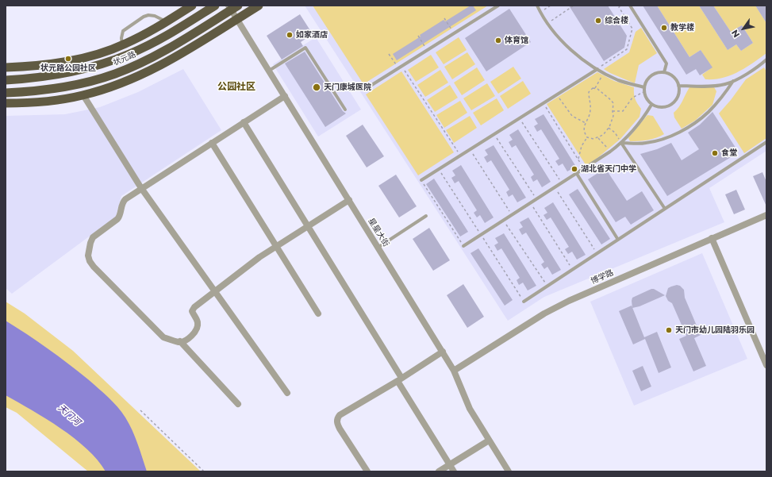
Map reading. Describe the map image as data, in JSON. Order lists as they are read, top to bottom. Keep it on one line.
{"streets":{"highway":["状元路"],"street":["星星大街","博学路"]},"crossings":[["状元路","星星大街"],["星星大街","博学路"]],"districts":["公园社区"],"water":["天门河"],"places":["综合楼","教学楼","如家酒店","体育馆","状元路公园社区","天门康城医院","食堂","湖北省天门中学","天门市幼儿园陆羽乐园"],"north":"bottom left"}
